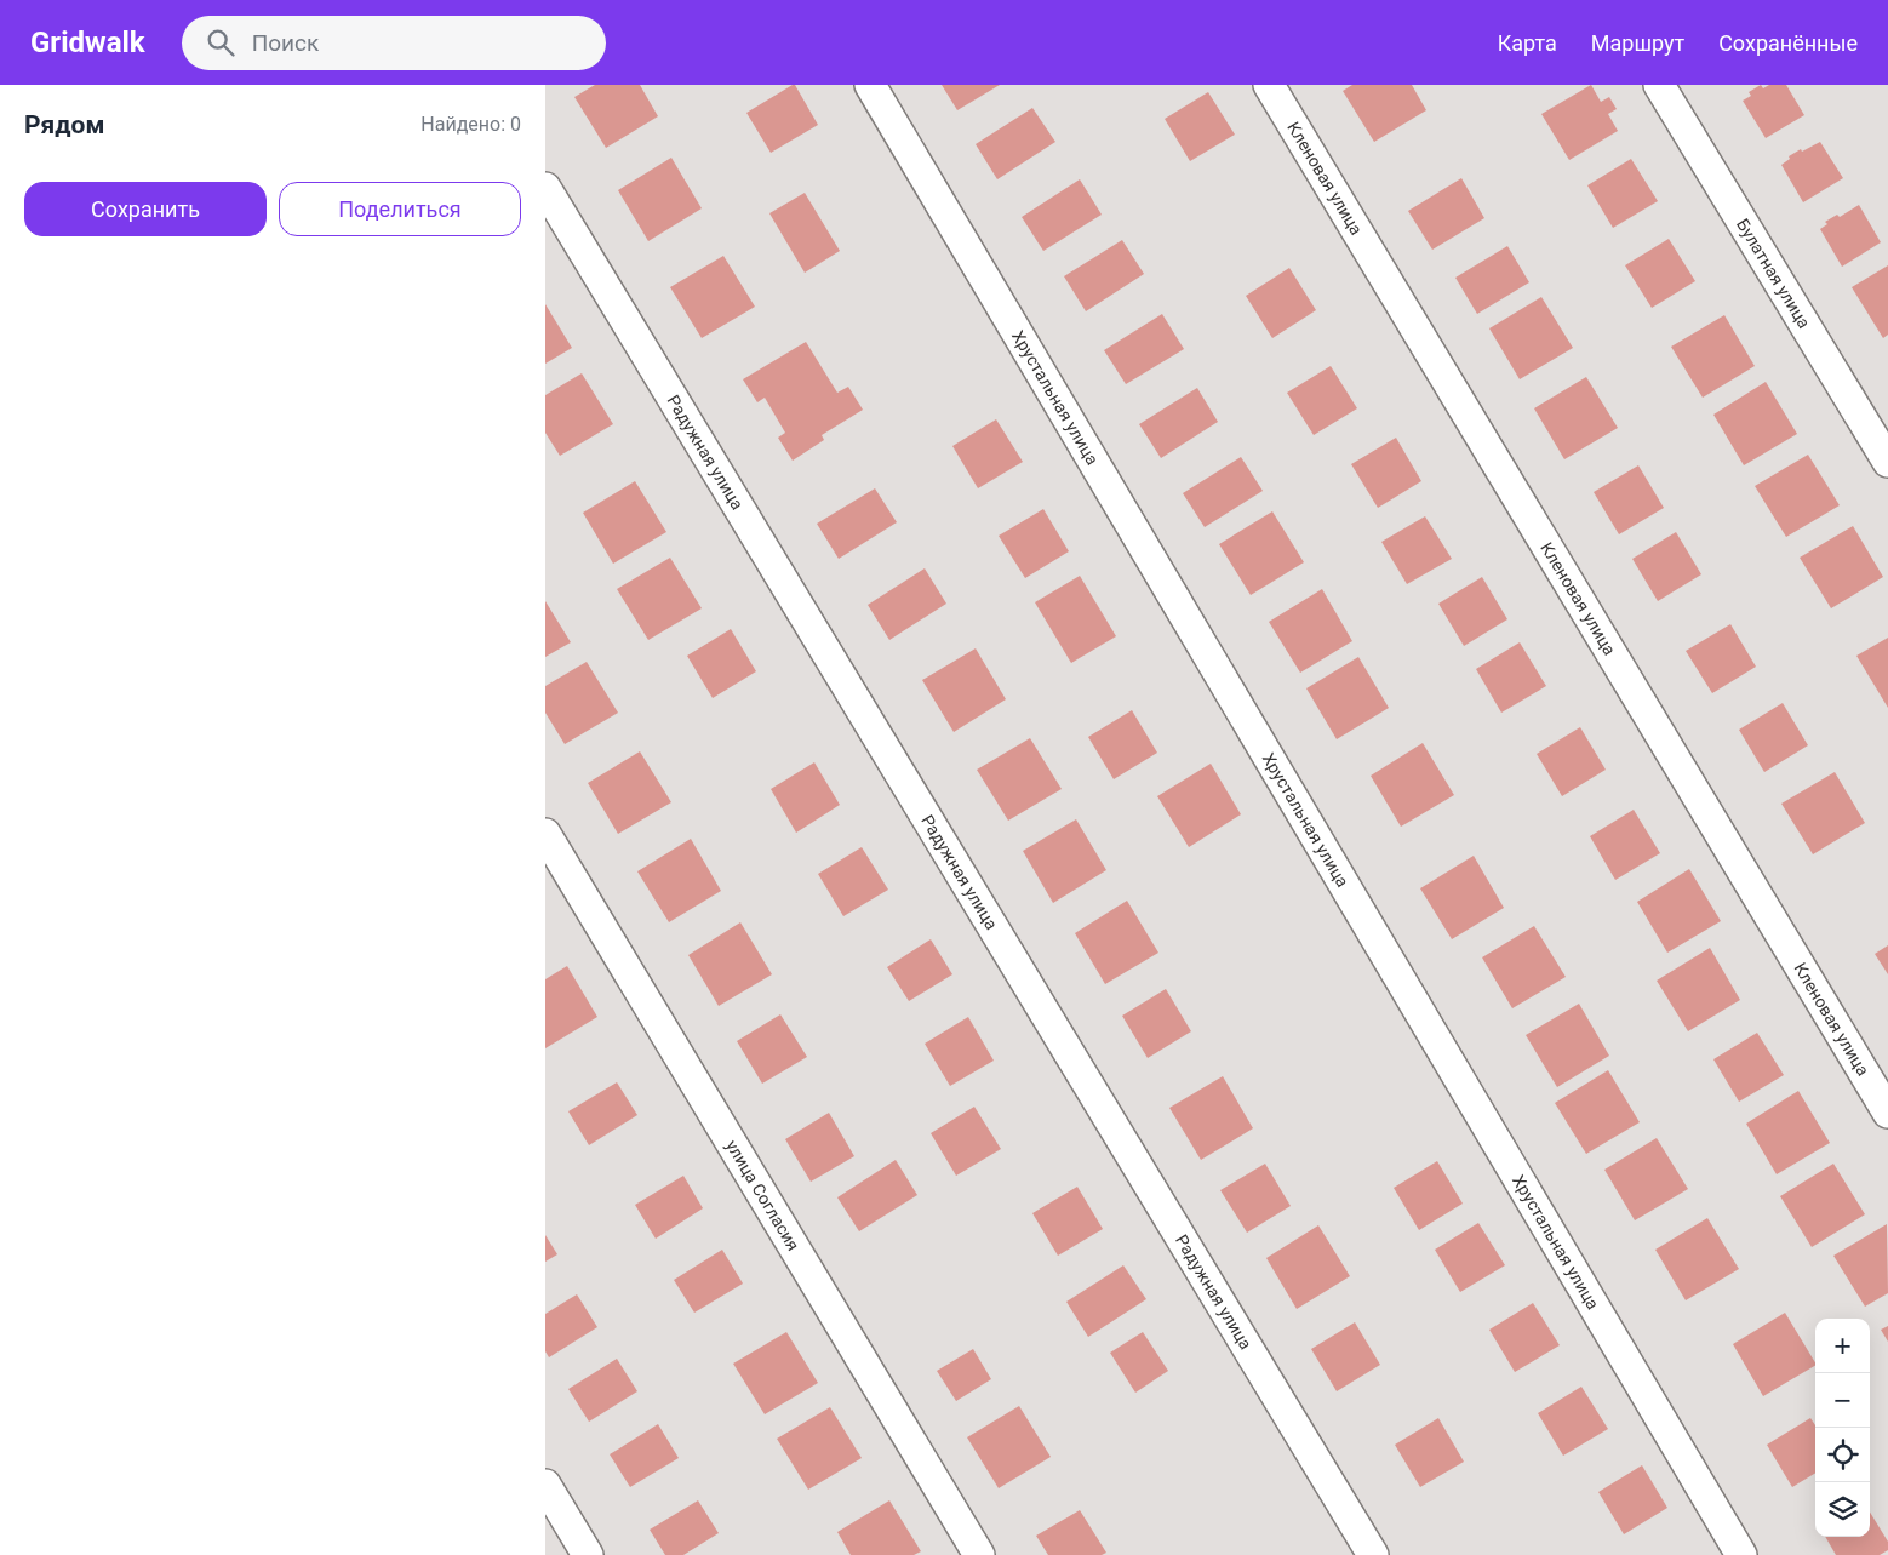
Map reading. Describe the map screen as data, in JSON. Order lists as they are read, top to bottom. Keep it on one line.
{"streets":{"street":["Кленовая улица","Булатная улица","Хрустальная улица","Радужная улица","улица Согласия"]},"page":{"header":"Gridwalk","search":"Поиск","nav":["Карта","Маршрут","Сохранённые"],"heading":["Рядом","Найдено: 0"],"buttons":["Сохранить","Поделиться"],"map_buttons":["+","−"]}}
